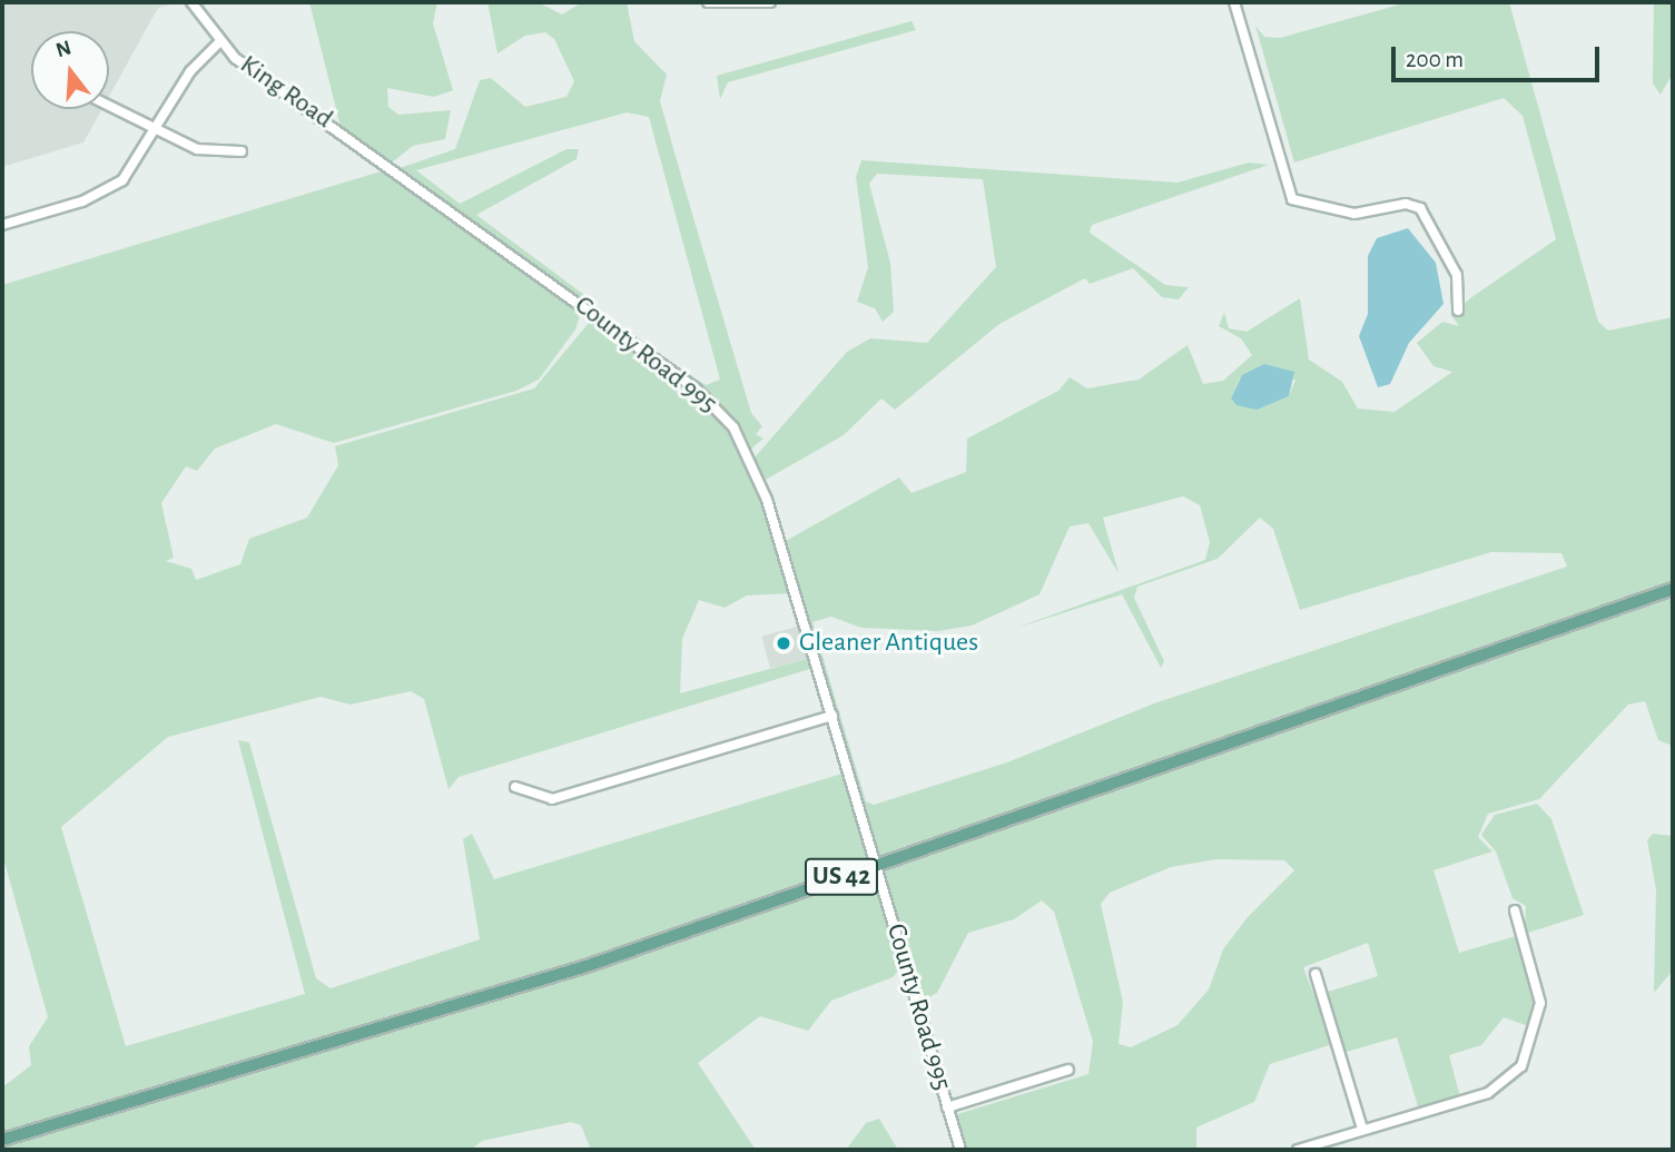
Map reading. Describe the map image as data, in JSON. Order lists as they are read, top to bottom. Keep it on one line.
{"streets":{"main road":["US 42"],"street":["King Road","County Road 995"]},"crossings":[["King Road","County Road 995"],["County Road 995","US 42"]],"places":["Gleaner Antiques"],"scale_bar":"200 m","north":"top"}
